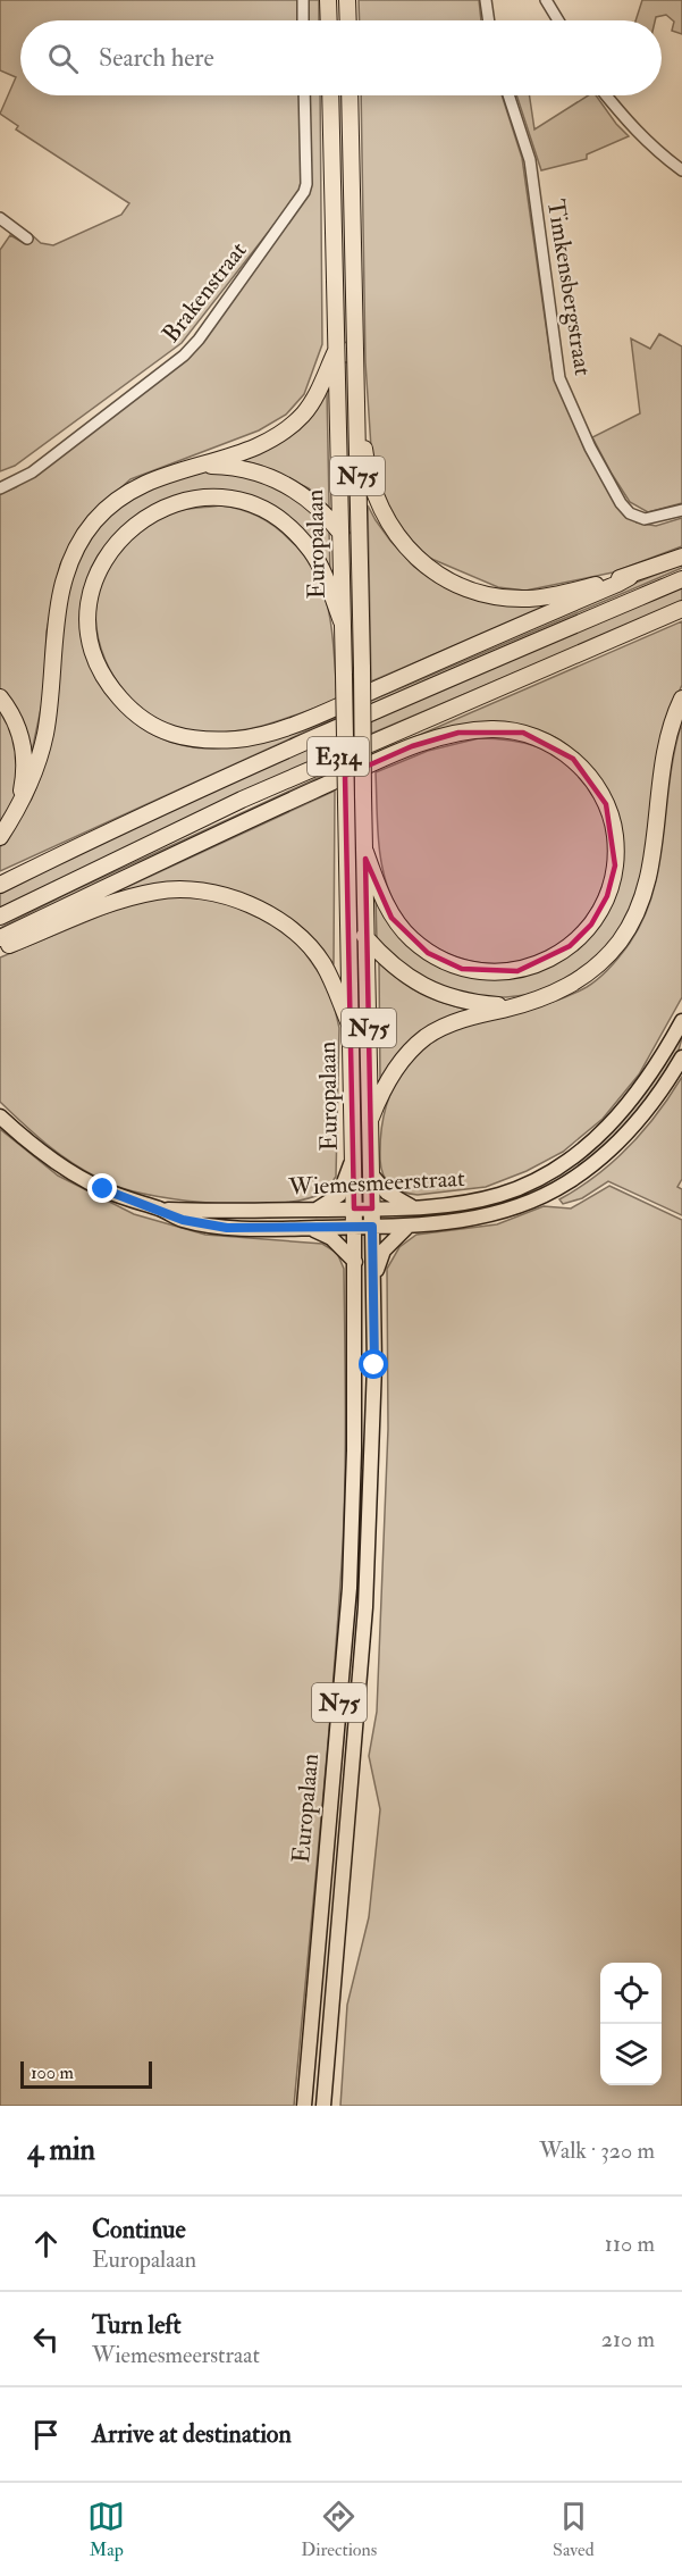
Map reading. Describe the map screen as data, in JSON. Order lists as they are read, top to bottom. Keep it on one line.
{"streets":{"highway":["N75","Europalaan","E314"],"main road":["Wiemesmeerstraat"],"street":["Timkensbergstraat","Brakenstraat"]},"crossings":[["Europalaan","Wiemesmeerstraat"]],"scale_bar":"100 m","page":{"search":"Search here","scale":"100 m","heading":["4 min","Walk · 320 m"],"list":[["Continue","Europalaan","110 m"],["Turn left","Wiemesmeerstraat","210 m"],"Arrive at destination"],"nav":["Map","Directions","Saved"]}}
